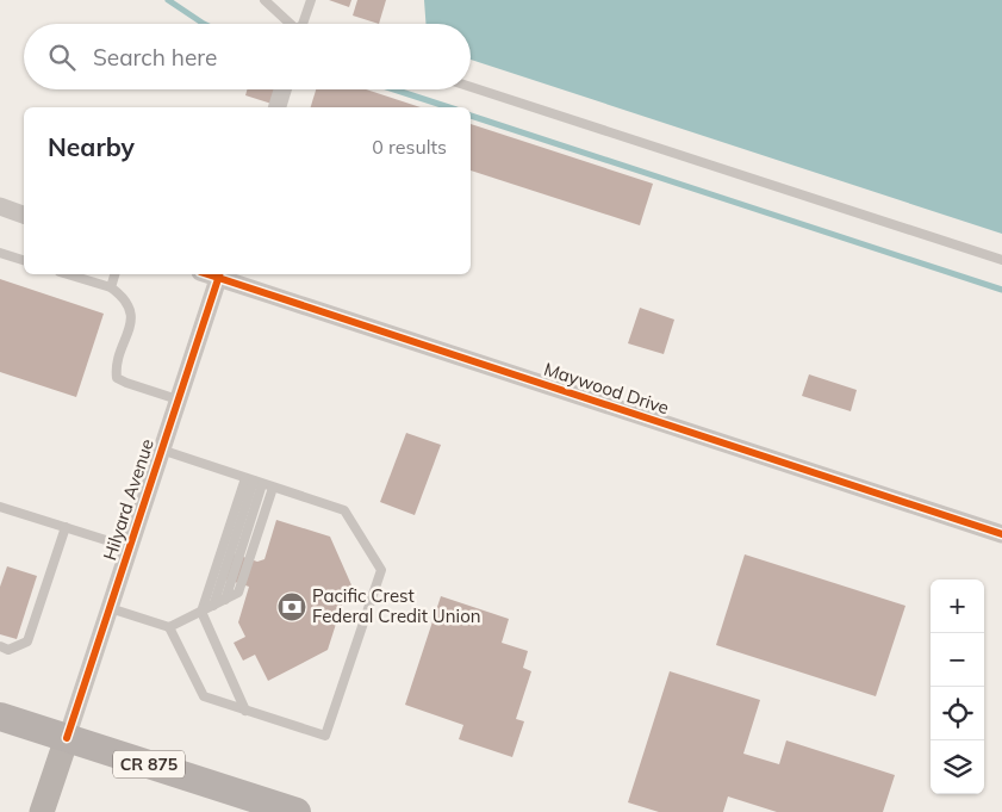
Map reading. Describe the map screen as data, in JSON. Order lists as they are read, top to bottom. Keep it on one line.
{"streets":{"main road":["Hilyard Avenue","CR 875"],"street":["Maywood Drive"]},"crossings":[["Maywood Drive","Hilyard Avenue"],["Hilyard Avenue","CR 875"]],"places":{"bank":["Pacific Crest Federal Credit Union"]},"page":{"search":"Search here","heading":["Nearby","0 results"],"map_buttons":["+","−"]}}
